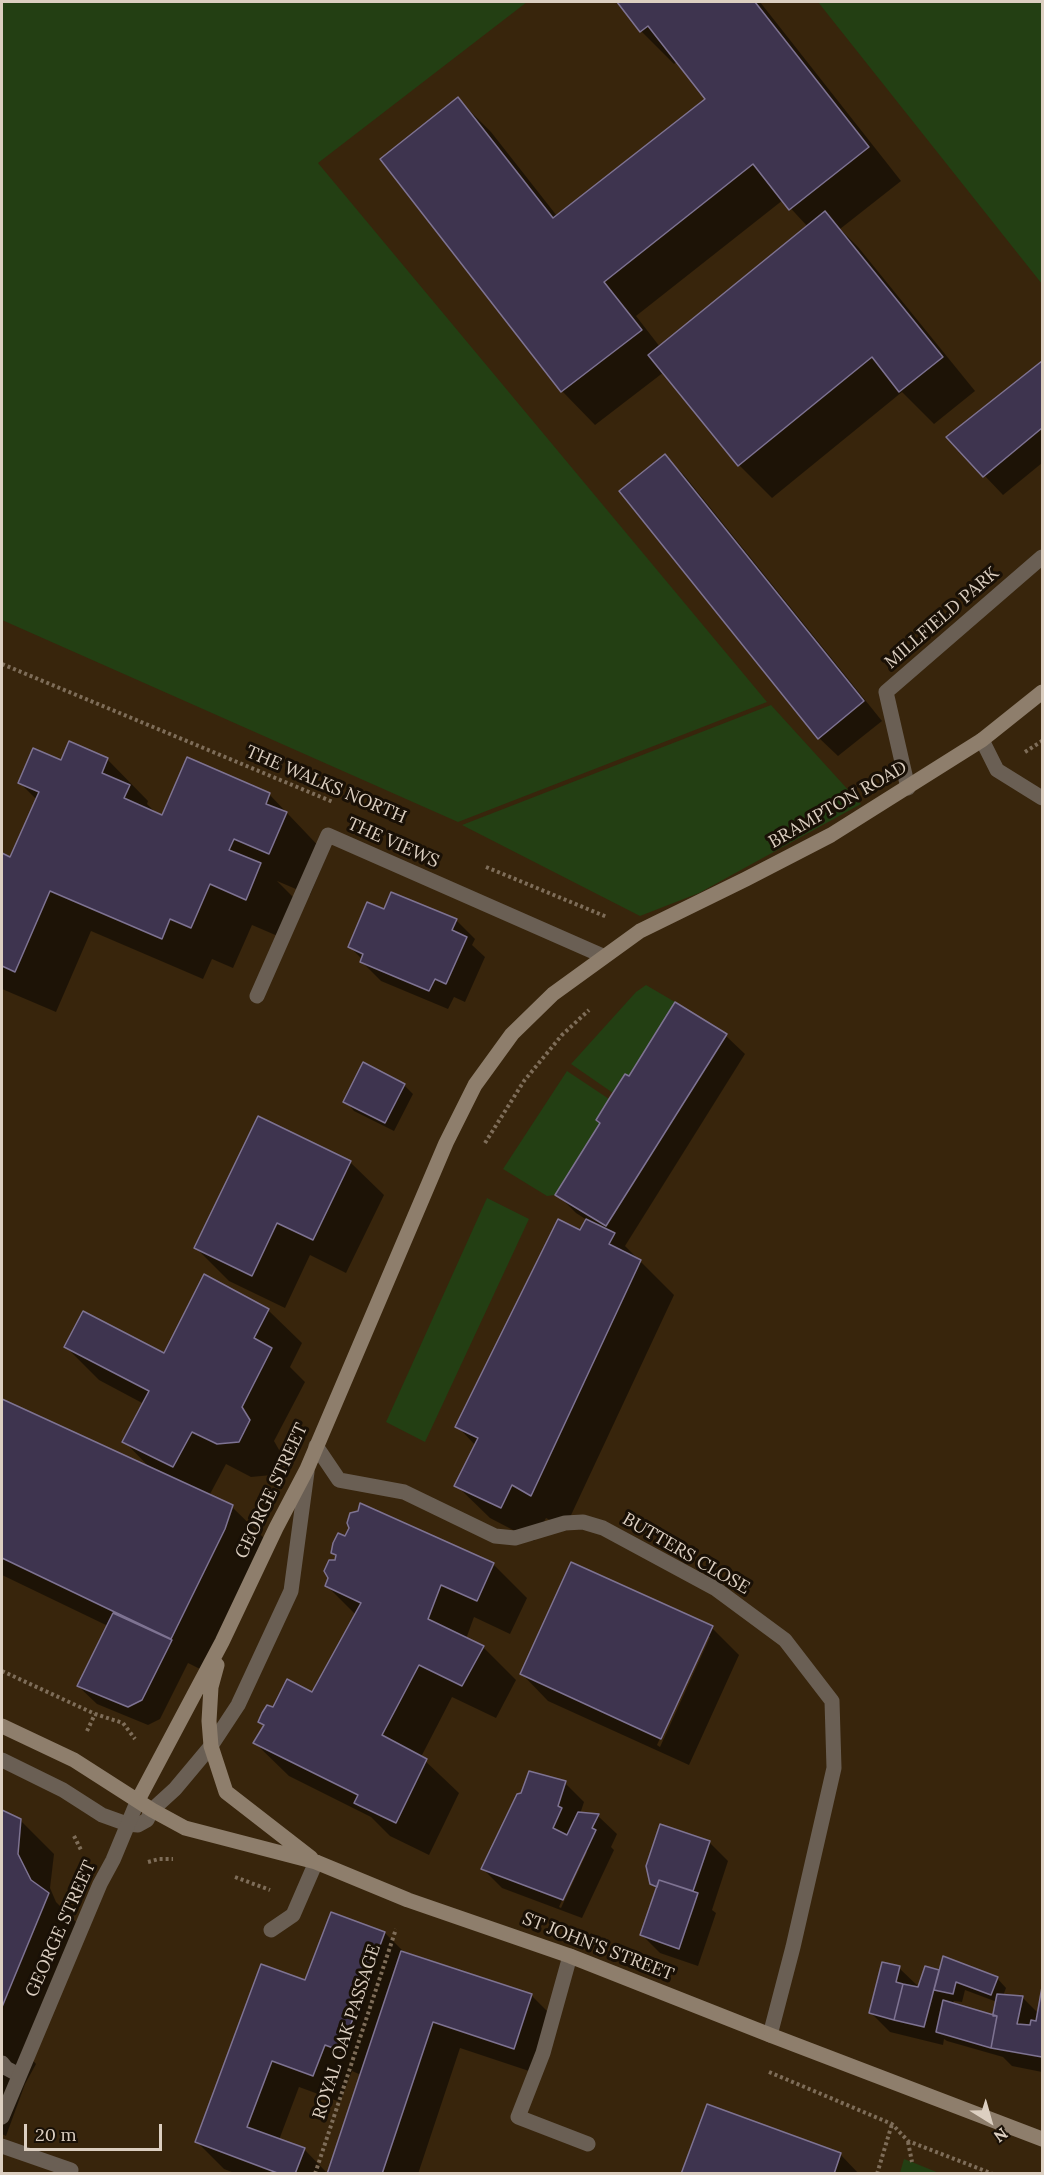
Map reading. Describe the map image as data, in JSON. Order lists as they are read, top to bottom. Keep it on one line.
{"streets":{"main road":["BRAMPTON ROAD","GEORGE STREET","ST JOHN'S STREET"],"street":["MILLFIELD PARK","THE VIEWS","BUTTERS CLOSE"],"path":["THE WALKS NORTH","ROYAL OAK PASSAGE"]},"crossings":[["MILLFIELD PARK","BRAMPTON ROAD"],["BRAMPTON ROAD","GEORGE STREET"],["THE VIEWS","GEORGE STREET"],["GEORGE STREET","BUTTERS CLOSE"],["GEORGE STREET","ST JOHN'S STREET"],["BUTTERS CLOSE","ST JOHN'S STREET"],["ST JOHN'S STREET","ROYAL OAK PASSAGE"]],"scale_bar":"20 m","north":"bottom right"}
